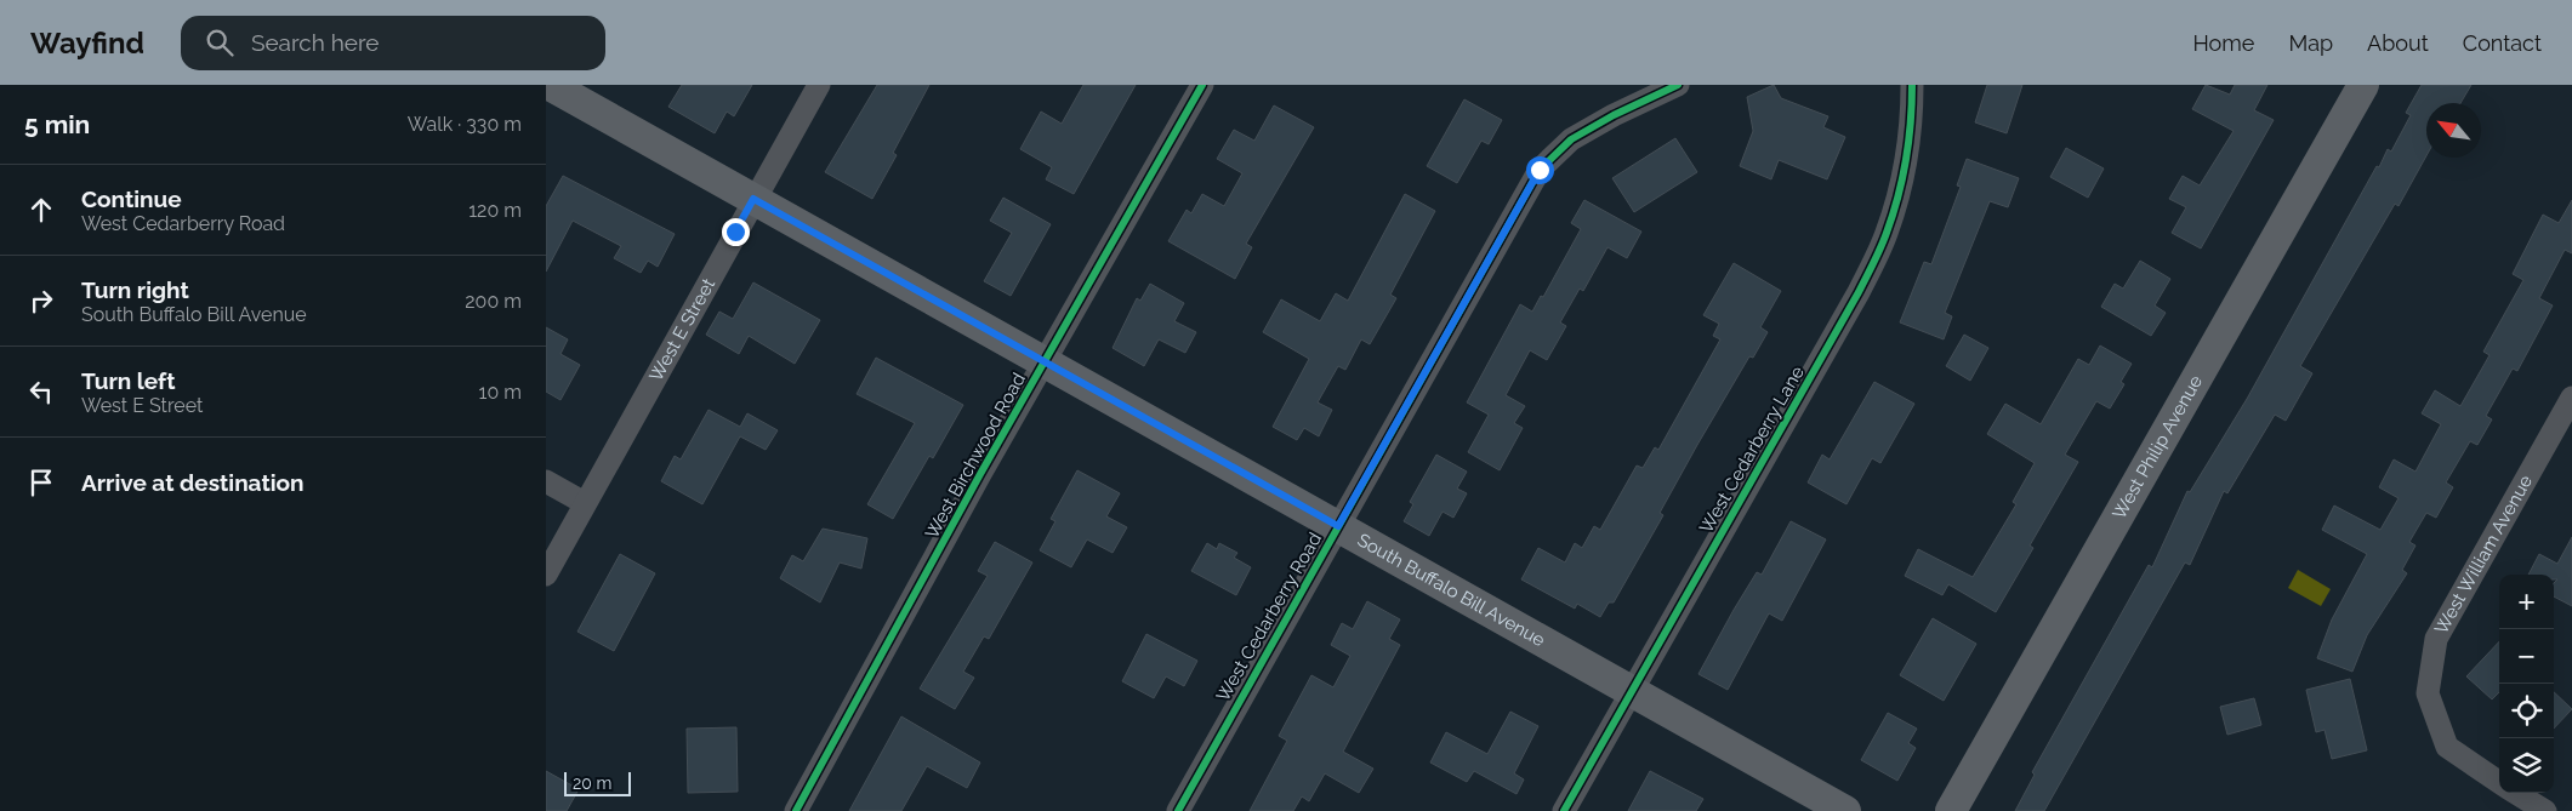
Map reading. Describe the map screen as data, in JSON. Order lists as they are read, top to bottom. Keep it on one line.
{"streets":{"main road":["West Philip Avenue","South Buffalo Bill Avenue"],"street":["West E Street","West Cedarberry Lane","West Birchwood Road","West William Avenue","West Cedarberry Road"]},"crossings":[["West E Street","South Buffalo Bill Avenue"],["West Cedarberry Lane","South Buffalo Bill Avenue"],["West Birchwood Road","South Buffalo Bill Avenue"],["South Buffalo Bill Avenue","West Cedarberry Road"]],"scale_bar":"20 m","north":"top left","page":{"header":"Wayfind","search":"Search here","nav":["Home","Map","About","Contact"],"heading":["5 min","Walk · 330 m"],"list":[["Continue","West Cedarberry Road","120 m"],["Turn right","South Buffalo Bill Avenue","200 m"],["Turn left","West E Street","10 m"],"Arrive at destination"],"map_buttons":["+","−"],"scale":"20 m"}}
